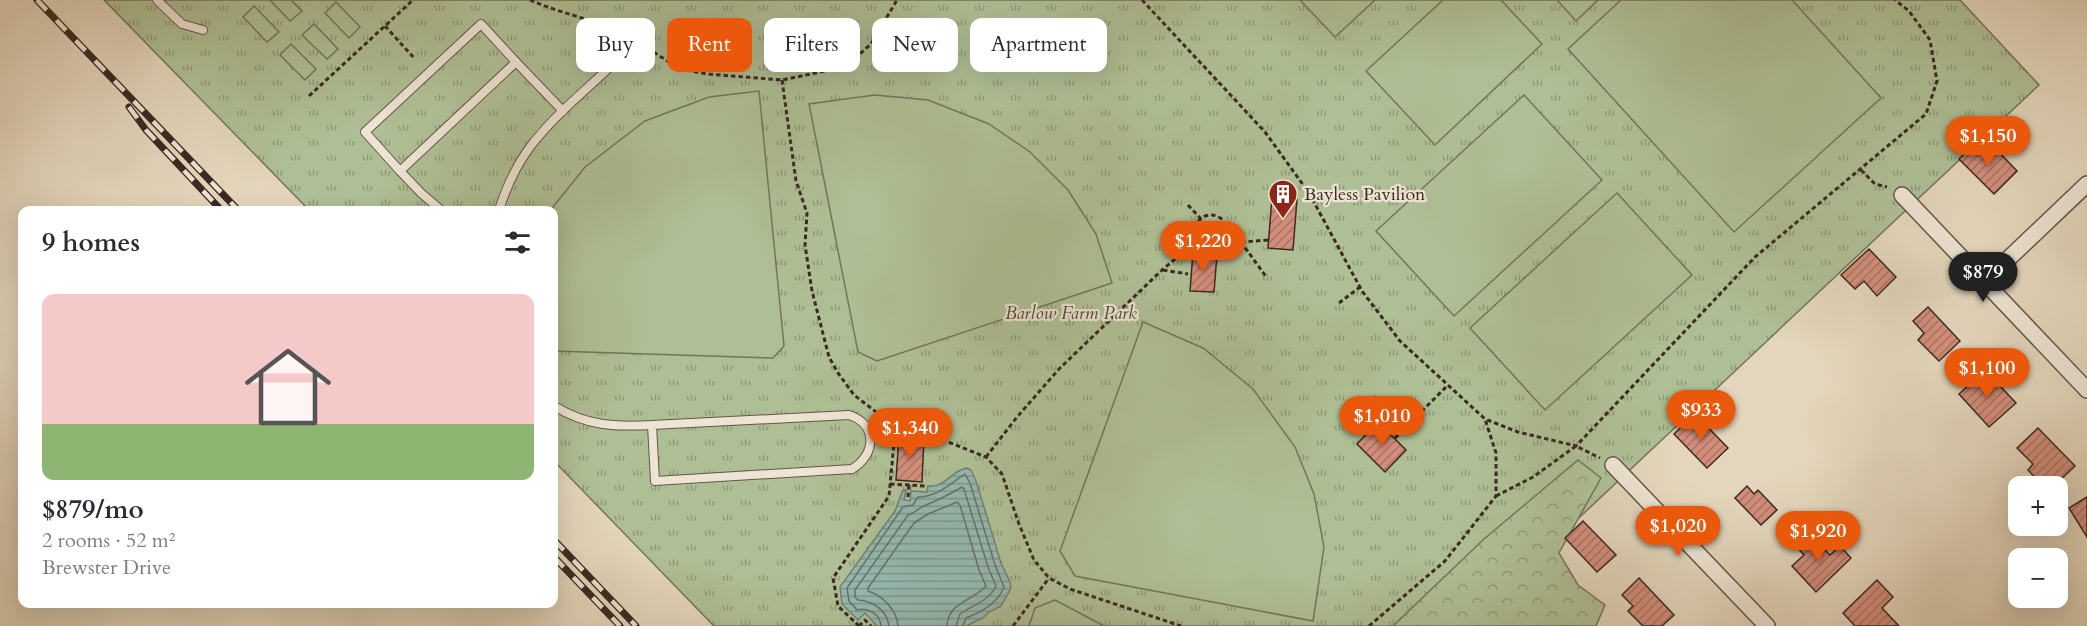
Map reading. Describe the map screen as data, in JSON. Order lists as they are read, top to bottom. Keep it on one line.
{"parks":["Barlow Farm Park"],"places":{"building":["Bayless Pavilion"]},"page":{"chip":["Buy","Rent","Filters","New","Apartment"],"price":["$1,150","$1,220","$879","$1,100","$933","$1,010","$1,340","$1,020","$1,920"],"heading":"9 homes","list":[{"name":"$879/mo","note":"2 rooms · 52 m² · Brewster Drive"}],"map_buttons":["+","−"]}}
